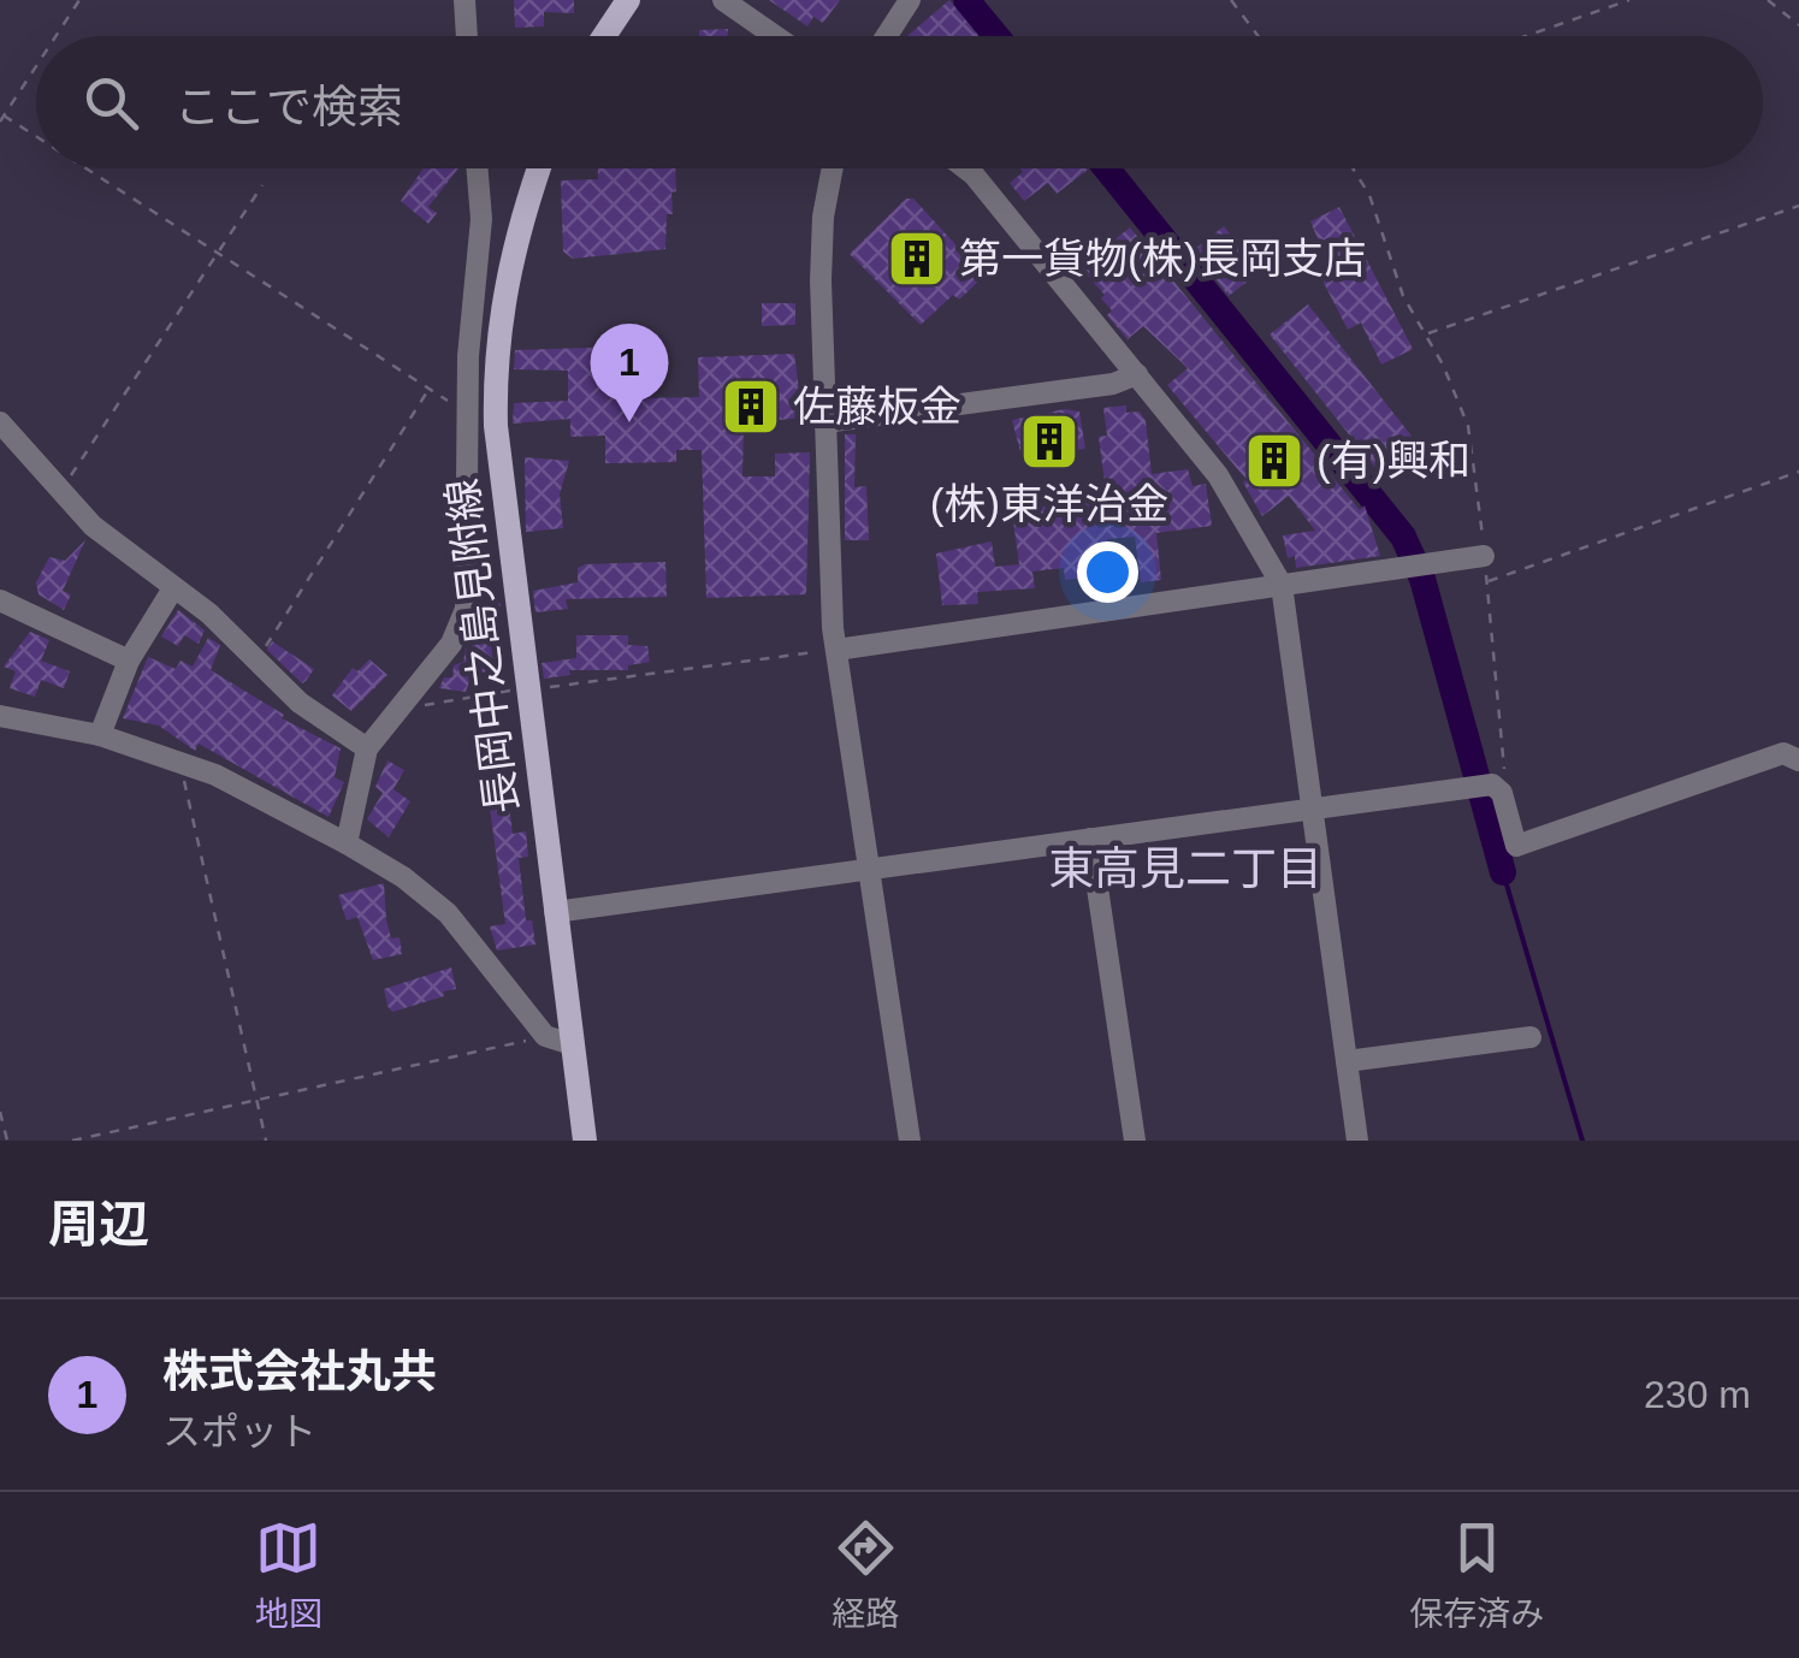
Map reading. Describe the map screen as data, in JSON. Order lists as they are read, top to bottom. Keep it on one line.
{"streets":{"main road":["長岡中之島見附線"]},"districts":["東高見二丁目"],"places":{"building":["第一貨物(株)長岡支店","佐藤板金","(株)東洋治金","(有)興和"]},"page":{"search":"ここで検索","pins":"1","heading":"周辺","list":[{"mark":"1","name":"株式会社丸共","note":"スポット","value":"230 m"}],"nav":["地図","経路","保存済み"]}}
